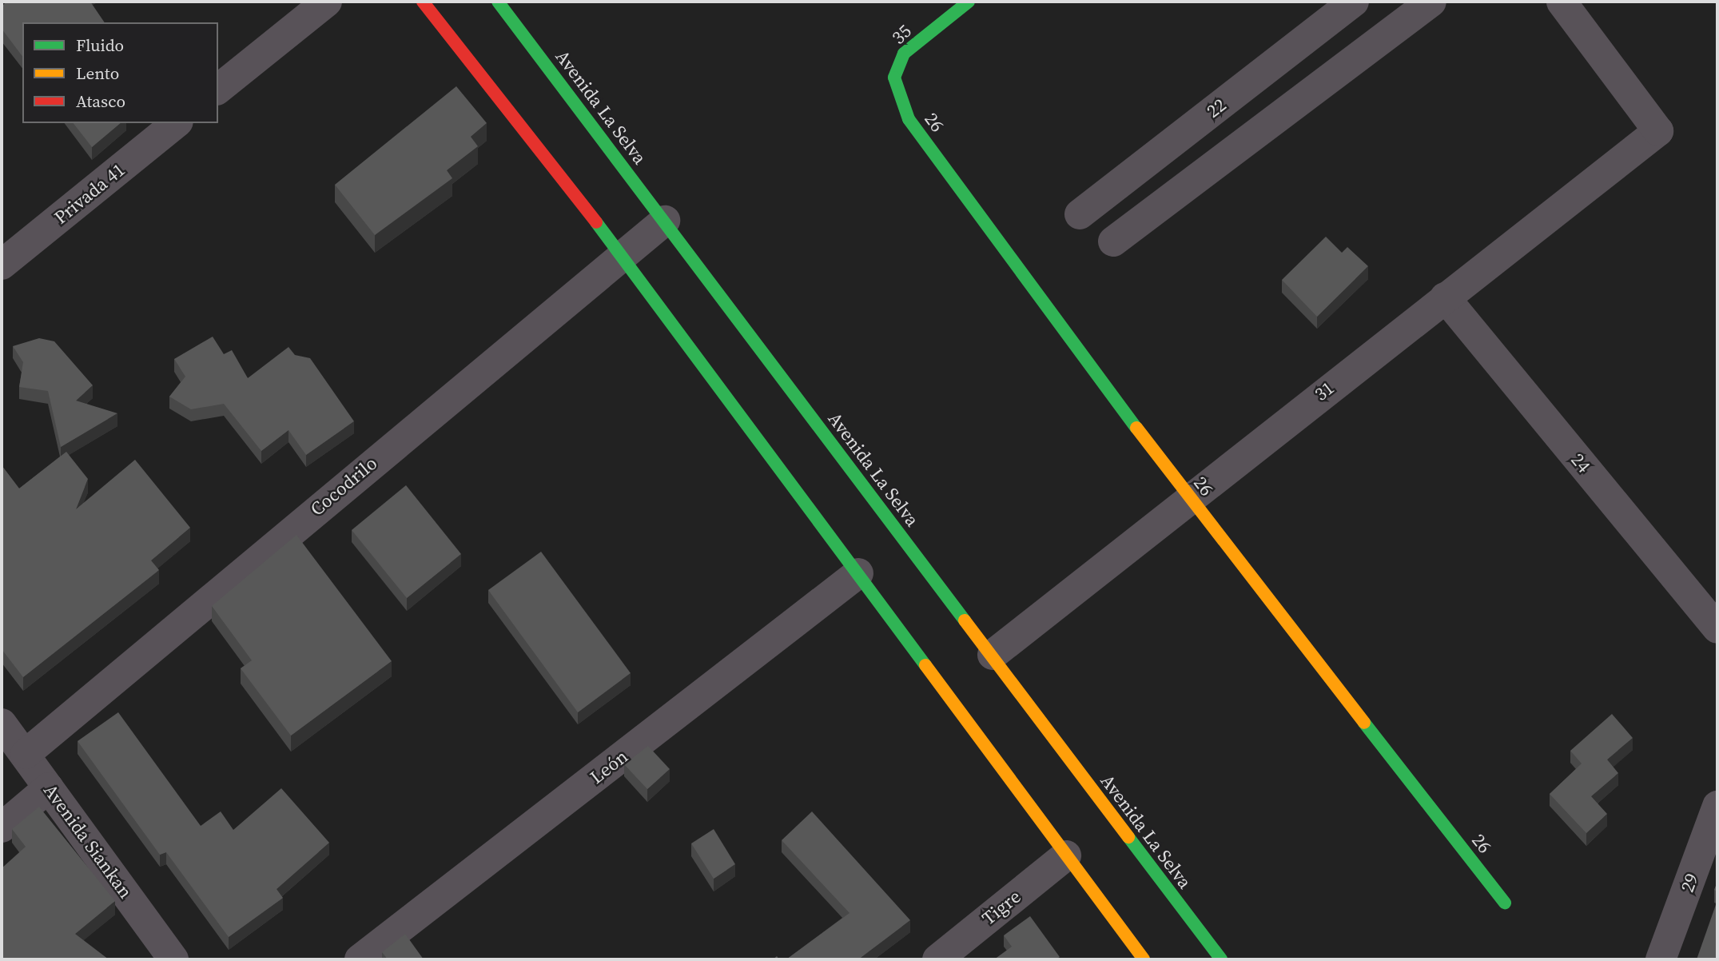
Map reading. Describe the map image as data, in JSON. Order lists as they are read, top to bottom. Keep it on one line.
{"streets":{"street":["35","Avenida La Selva","22","26","Privada 41","31","24","Cocodrilo","León","Avenida Siankan","29","Tigre"]},"crossings":[["35","26"],["Avenida La Selva","31"],["Avenida La Selva","Cocodrilo"],["26","31"],["31","24"],["Cocodrilo","Avenida Siankan"]],"legend":["Fluido","Lento","Atasco"]}
